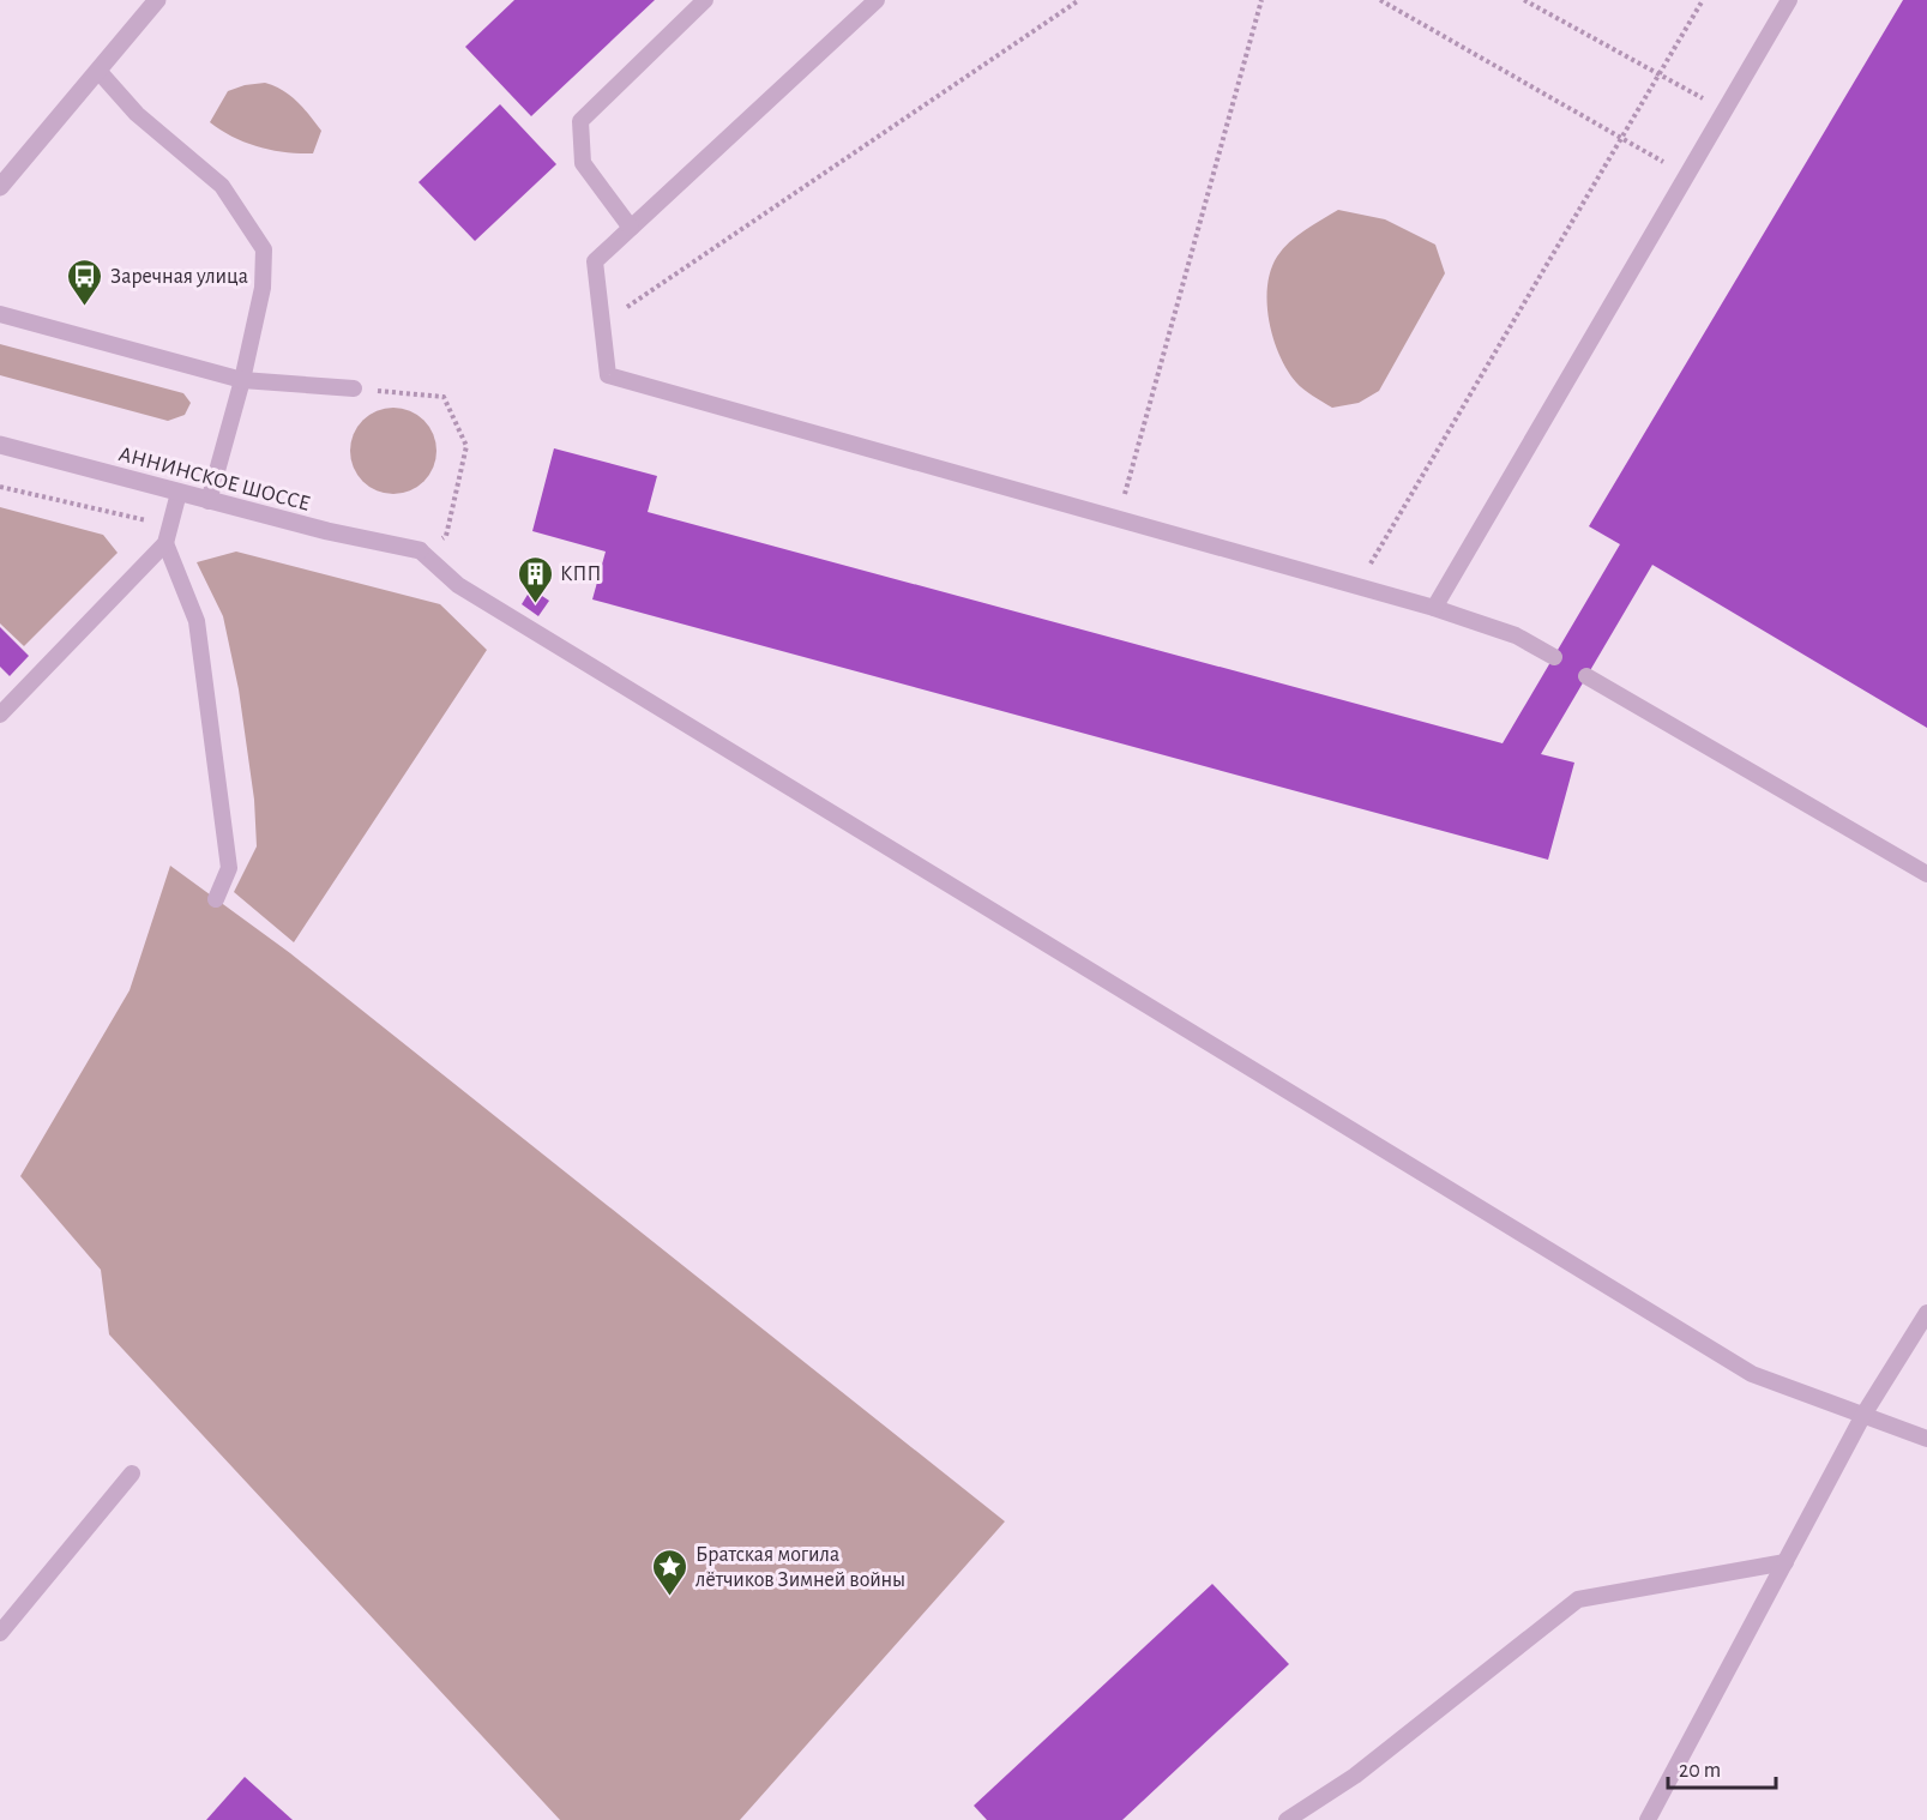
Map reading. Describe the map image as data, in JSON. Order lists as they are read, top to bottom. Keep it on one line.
{"streets":{"street":["АННИНСКОЕ ШОССЕ"]},"places":{"bus stop":["Заречная улица"],"building":["КПП"],"place":["Братская могила лётчиков Зимней войны"]},"scale_bar":"20 m"}
